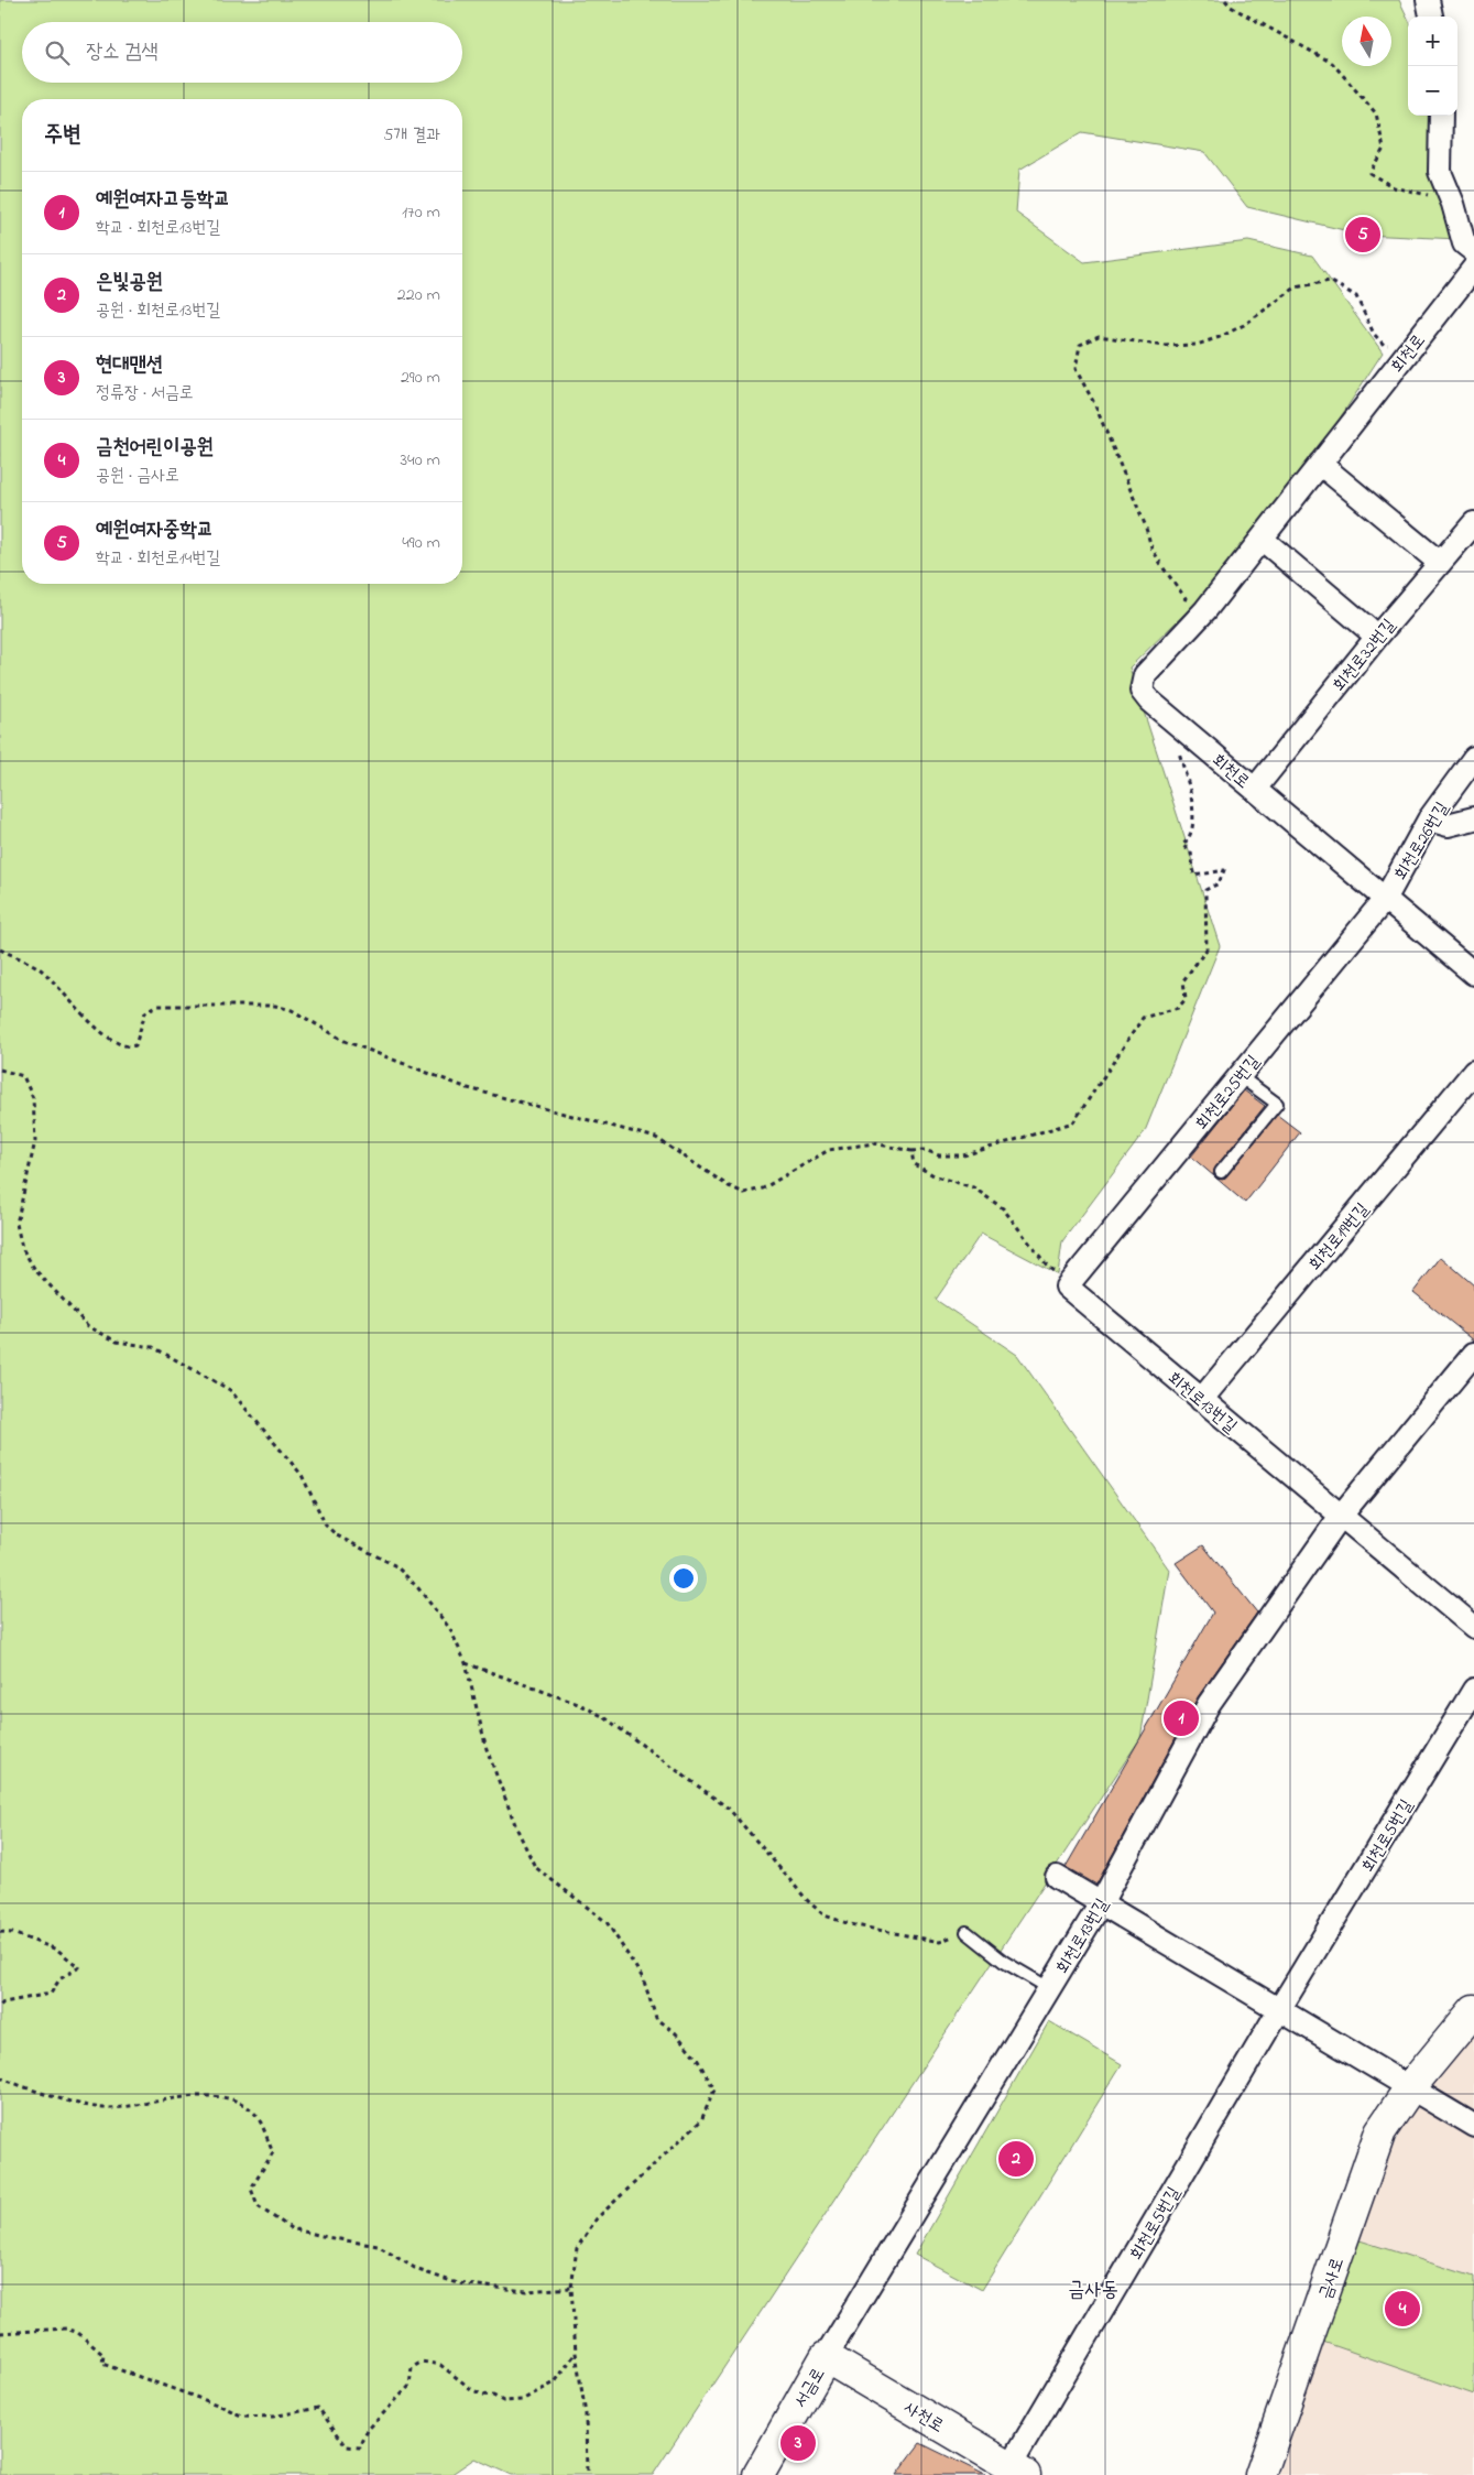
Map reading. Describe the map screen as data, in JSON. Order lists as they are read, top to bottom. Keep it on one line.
{"streets":{"main road":["금사로","서금로","사천로"],"street":["회천로","회천로32번길","회천로26번길","회천로25번길","회천로19번길","회천로13번길","회천로5번길"]},"crossings":[["회천로","회천로32번길"],["회천로","회천로26번길"],["회천로","회천로25번길"],["회천로26번길","회천로25번길"],["회천로25번길","회천로13번길"],["회천로19번길","회천로13번길"],["회천로13번길","서금로"],["회천로13번길","사천로"],["회천로5번길","사천로"],["서금로","사천로"]],"districts":["금사동"],"north":"top","page":{"map_buttons":["+","−"],"search":"장소 검색","heading":["주변","5개 결과"],"list":[{"mark":"1","name":"예원여자고등학교","note":"학교 · 회천로13번길","value":"170 m"},{"mark":"2","name":"은빛공원","note":"공원 · 회천로13번길","value":"220 m"},{"mark":"3","name":"현대맨션","note":"정류장 · 서금로","value":"290 m"},{"mark":"4","name":"금천어린이공원","note":"공원 · 금사로","value":"340 m"},{"mark":"5","name":"예원여자중학교","note":"학교 · 회천로14번길","value":"490 m"}],"pins":["5","1","2","4","3"]}}
